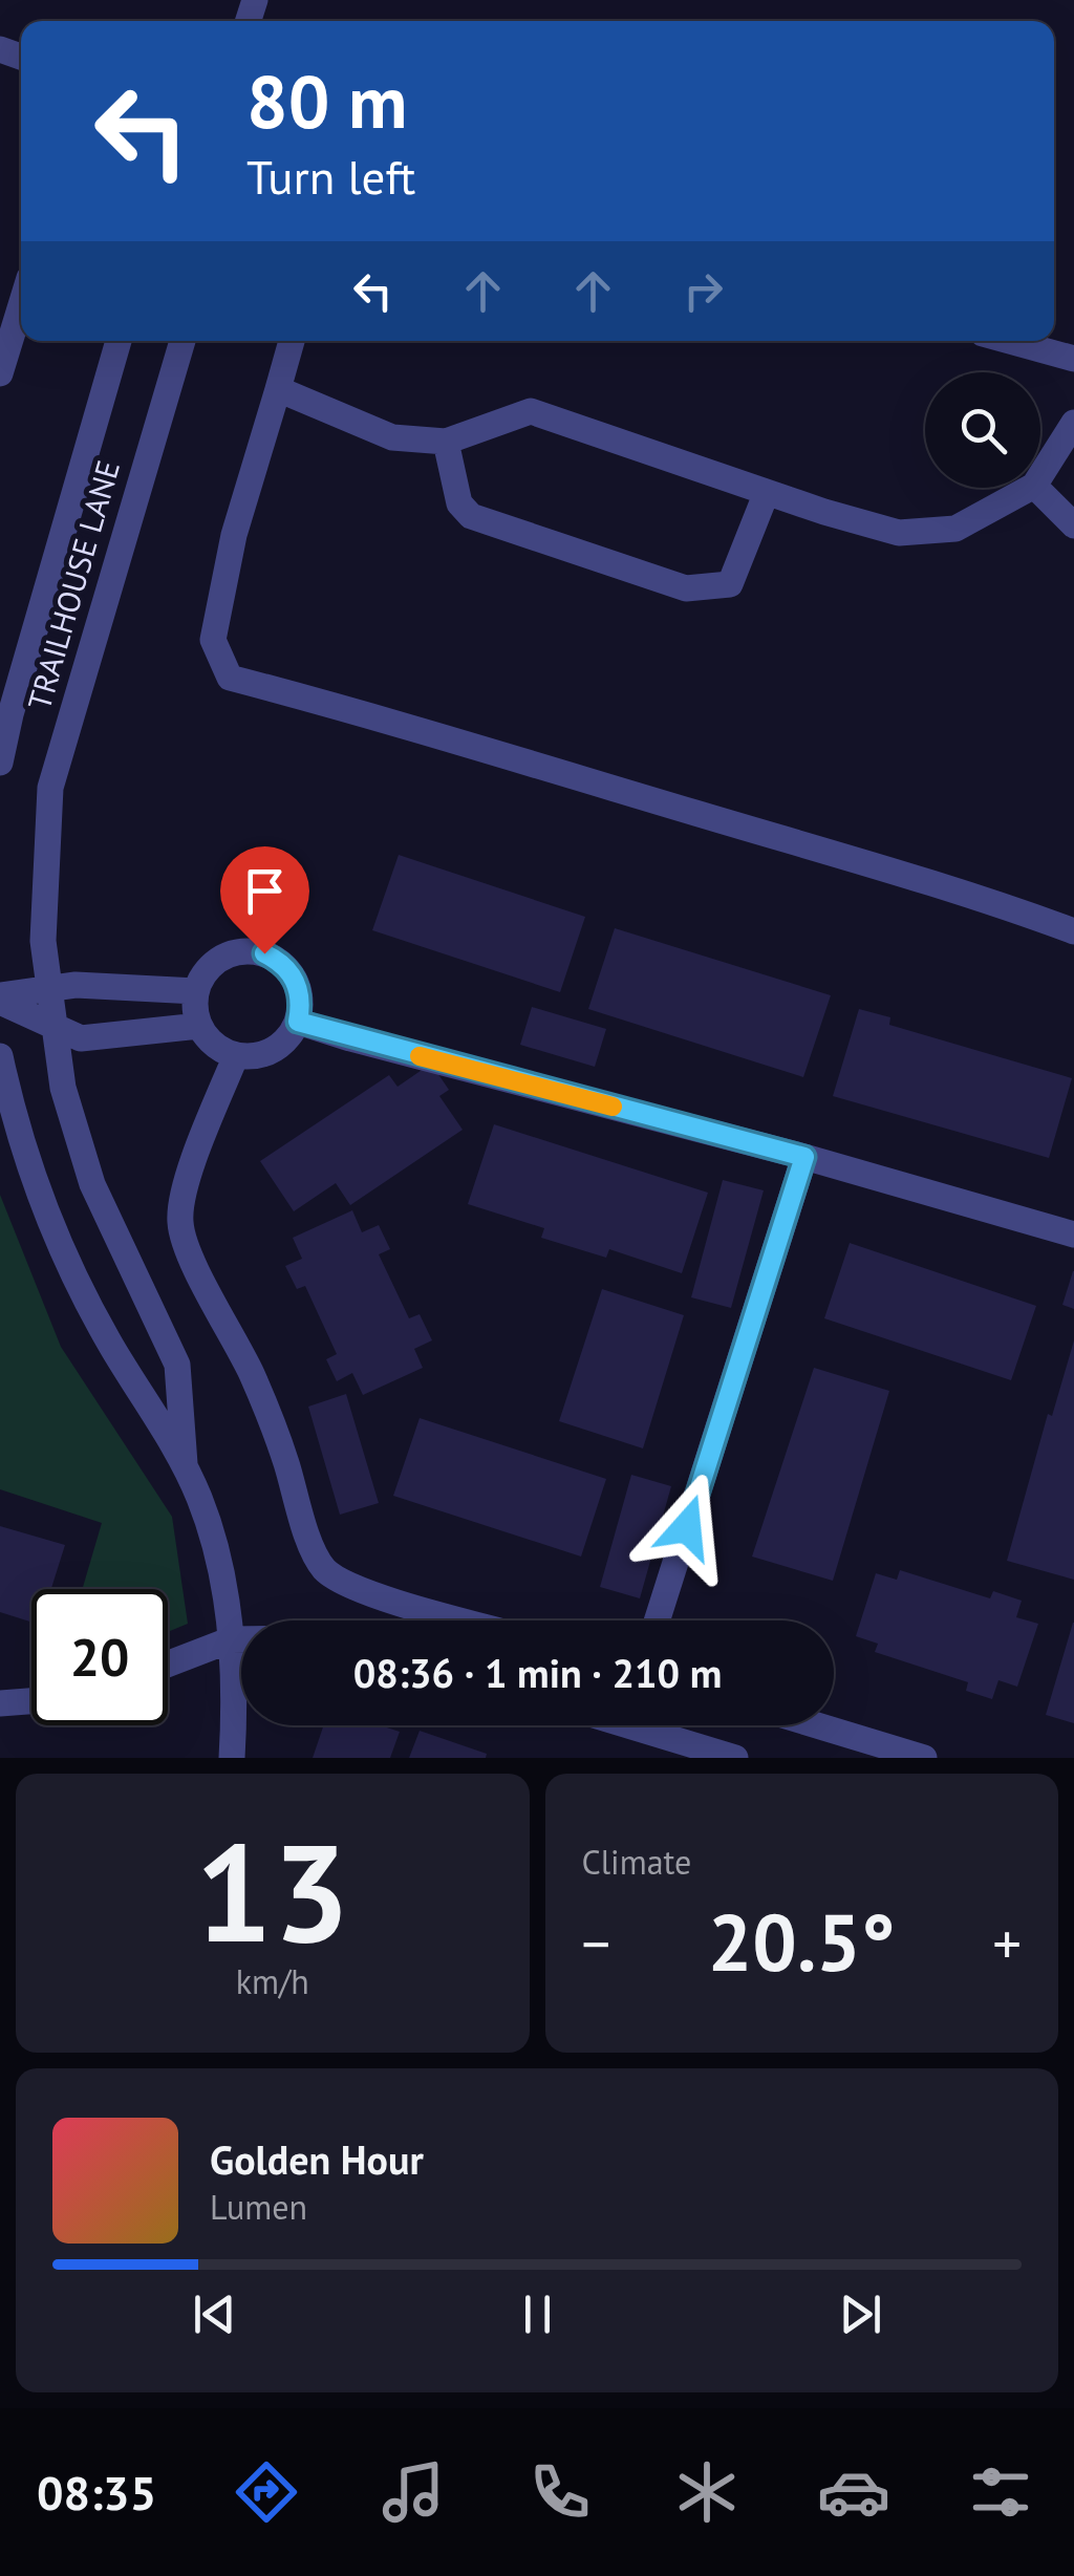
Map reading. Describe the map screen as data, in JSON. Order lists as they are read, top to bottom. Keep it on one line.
{"streets":{"street":["TRAILHOUSE LANE"]},"page":{"turn":["80 m","Turn left"],"limit":"20","trip":"08:36 · 1 min · 210 m","tile":[["13","km/h"],"Climate"],"heat":["−","20.5°","+"],"song":["Golden Hour","Lumen"],"tabs":"08:35"}}
